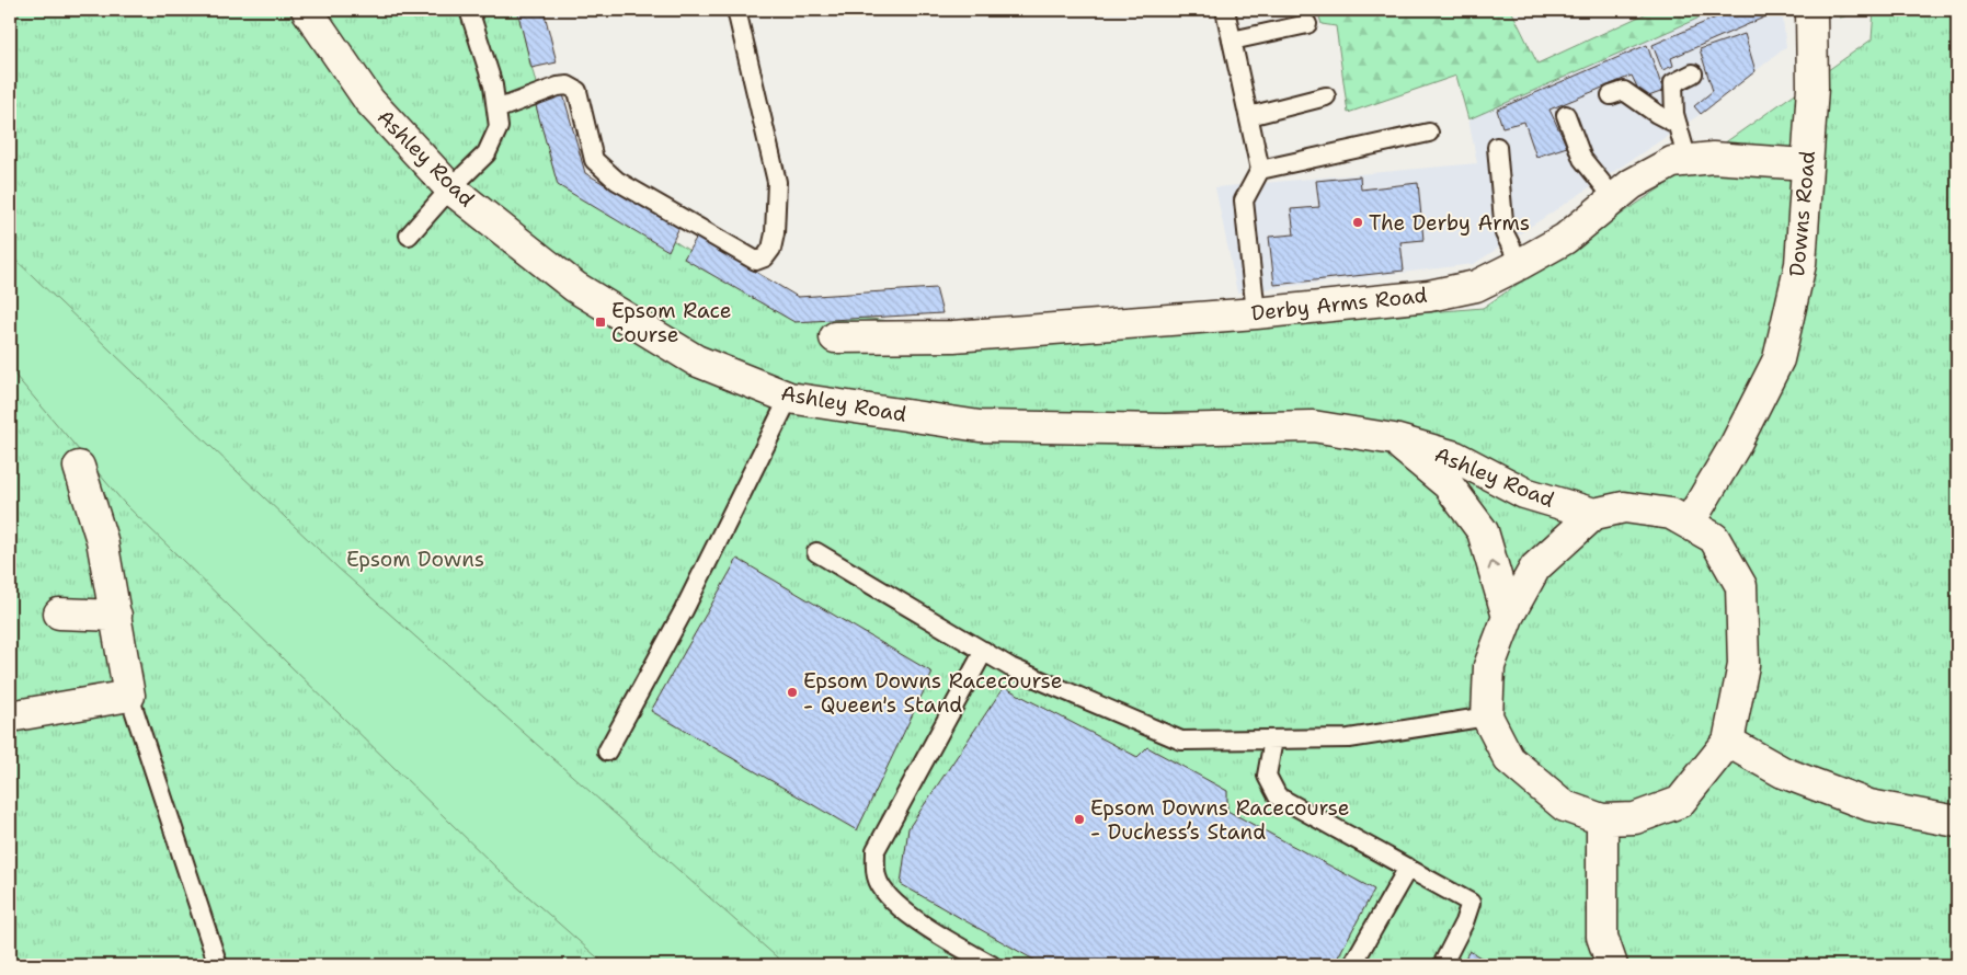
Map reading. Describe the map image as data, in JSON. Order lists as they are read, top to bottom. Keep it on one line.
{"streets":{"main road":["Ashley Road","Downs Road","Derby Arms Road"]},"crossings":[["Downs Road","Derby Arms Road"]],"parks":["Epsom Downs"],"places":{"other":["The Derby Arms","Epsom Downs Racecourse - Queen's Stand","Epsom Downs Racecourse - Duchess’s Stand"],"transit":["Epsom Race Course"]}}
